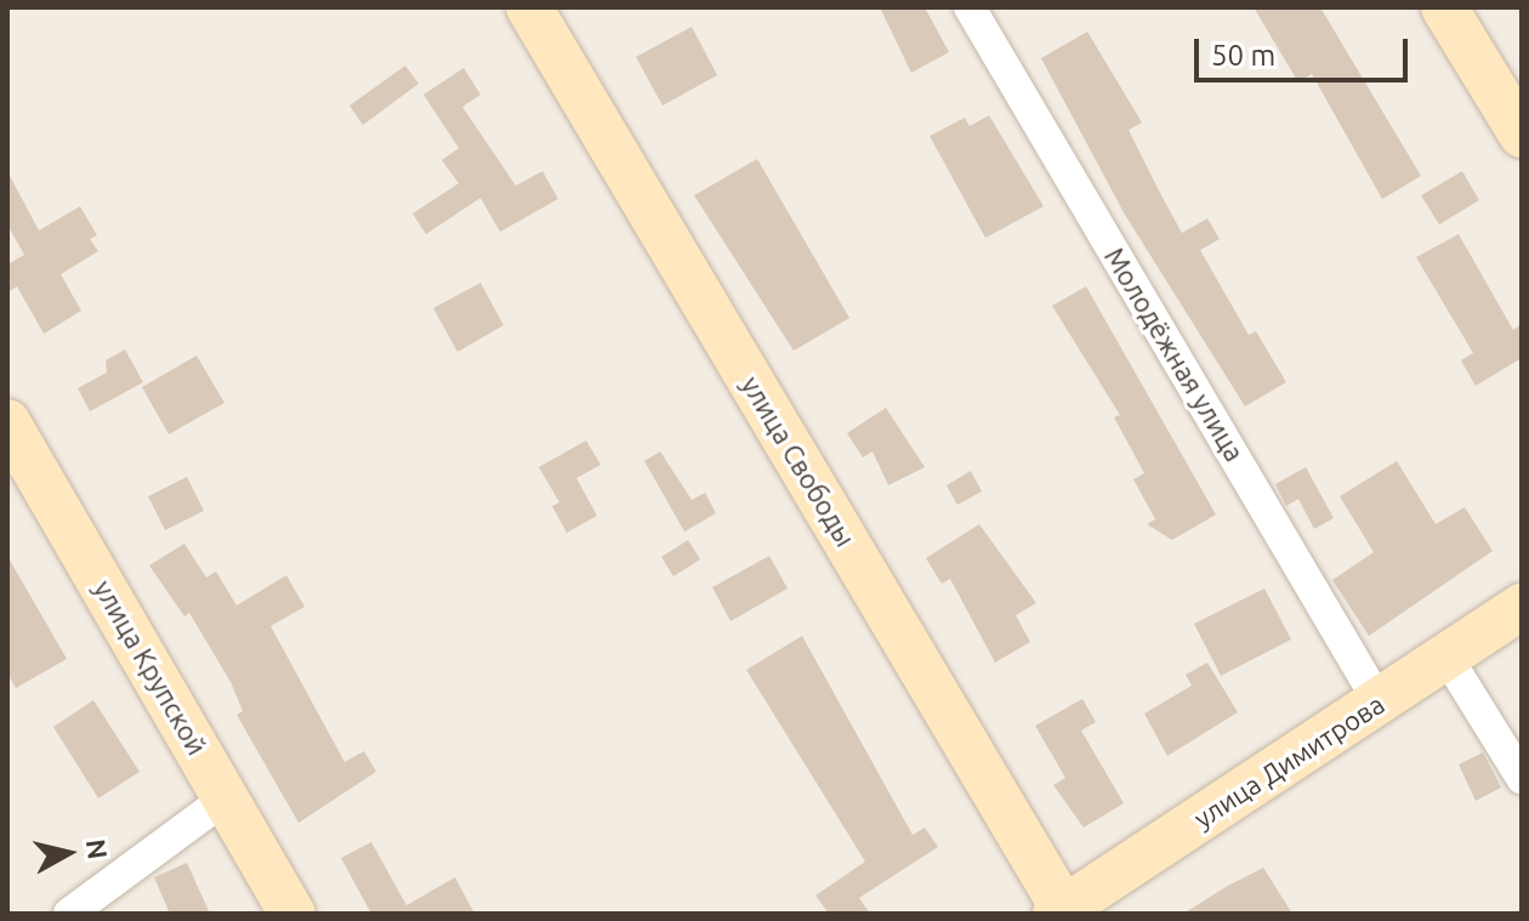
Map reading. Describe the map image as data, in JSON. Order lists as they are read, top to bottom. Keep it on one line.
{"streets":{"street":["Молодёжная улица","улица Свободы","улица Крупской","улица Димитрова"]},"crossings":[["Молодёжная улица","улица Димитрова"],["улица Свободы","улица Димитрова"]],"scale_bar":"50 m","north":"right"}
